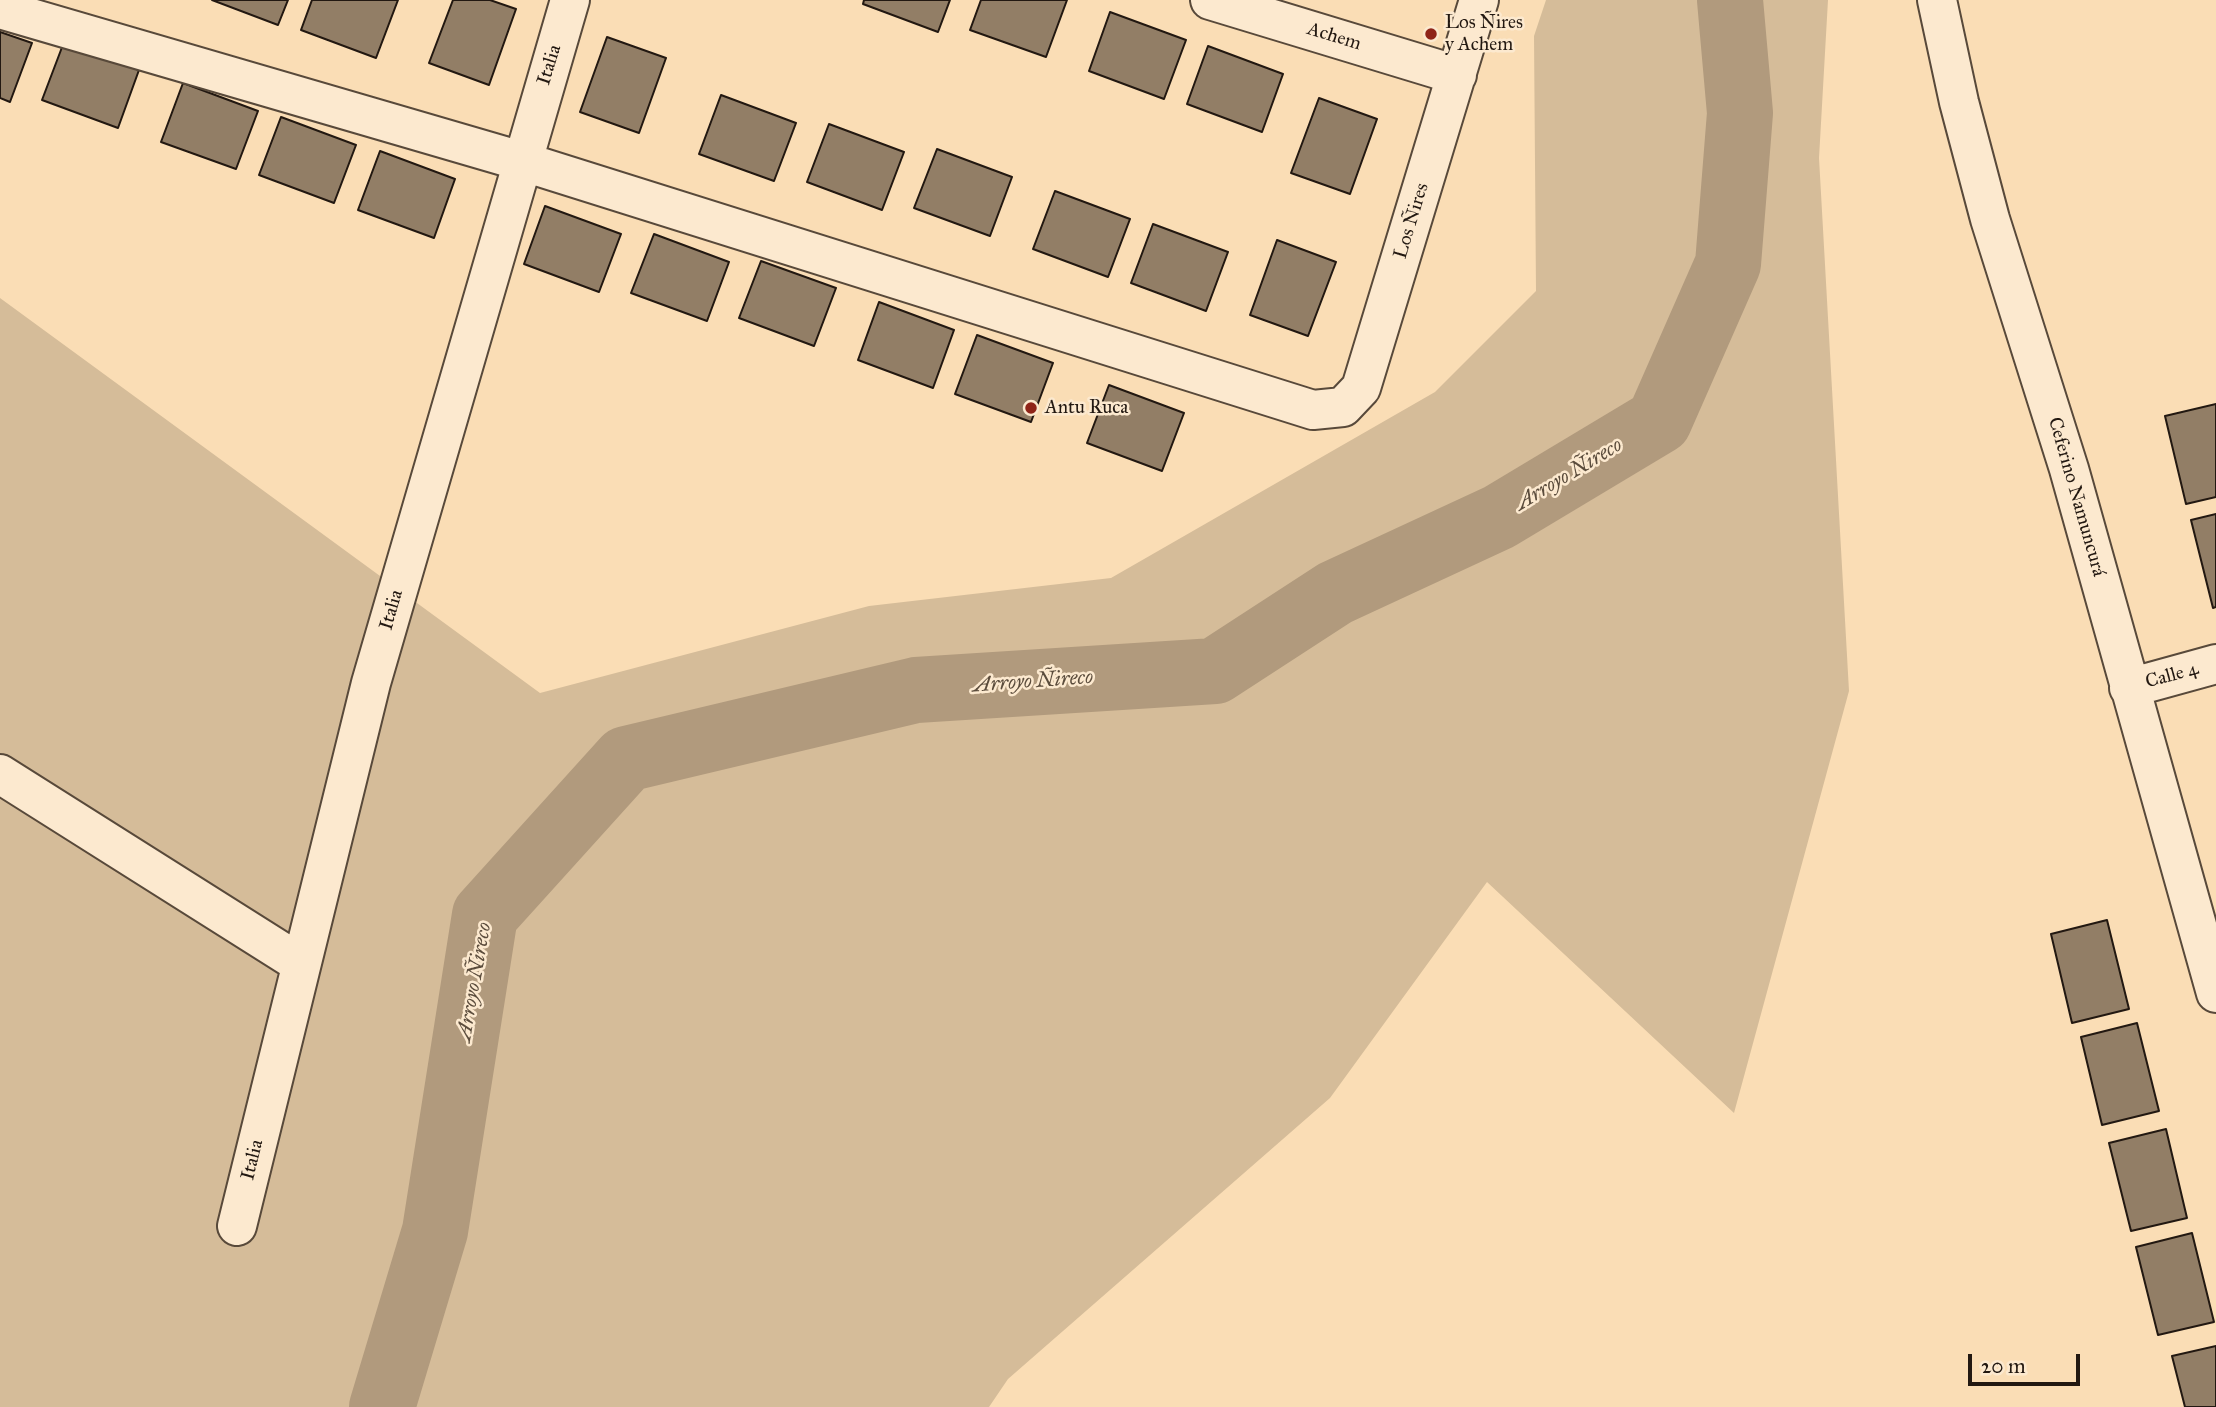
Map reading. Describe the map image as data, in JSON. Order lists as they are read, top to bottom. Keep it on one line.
{"streets":{"street":["Achem","Italia","Los Ñires","Ceferino Namuncurá","Calle 4"]},"crossings":[["Achem","Los Ñires"],["Italia","Los Ñires"],["Ceferino Namuncurá","Calle 4"]],"water":["Arroyo Ñireco"],"places":["Los Ñires y Achem","Antu Ruca"],"scale_bar":"20 m"}
